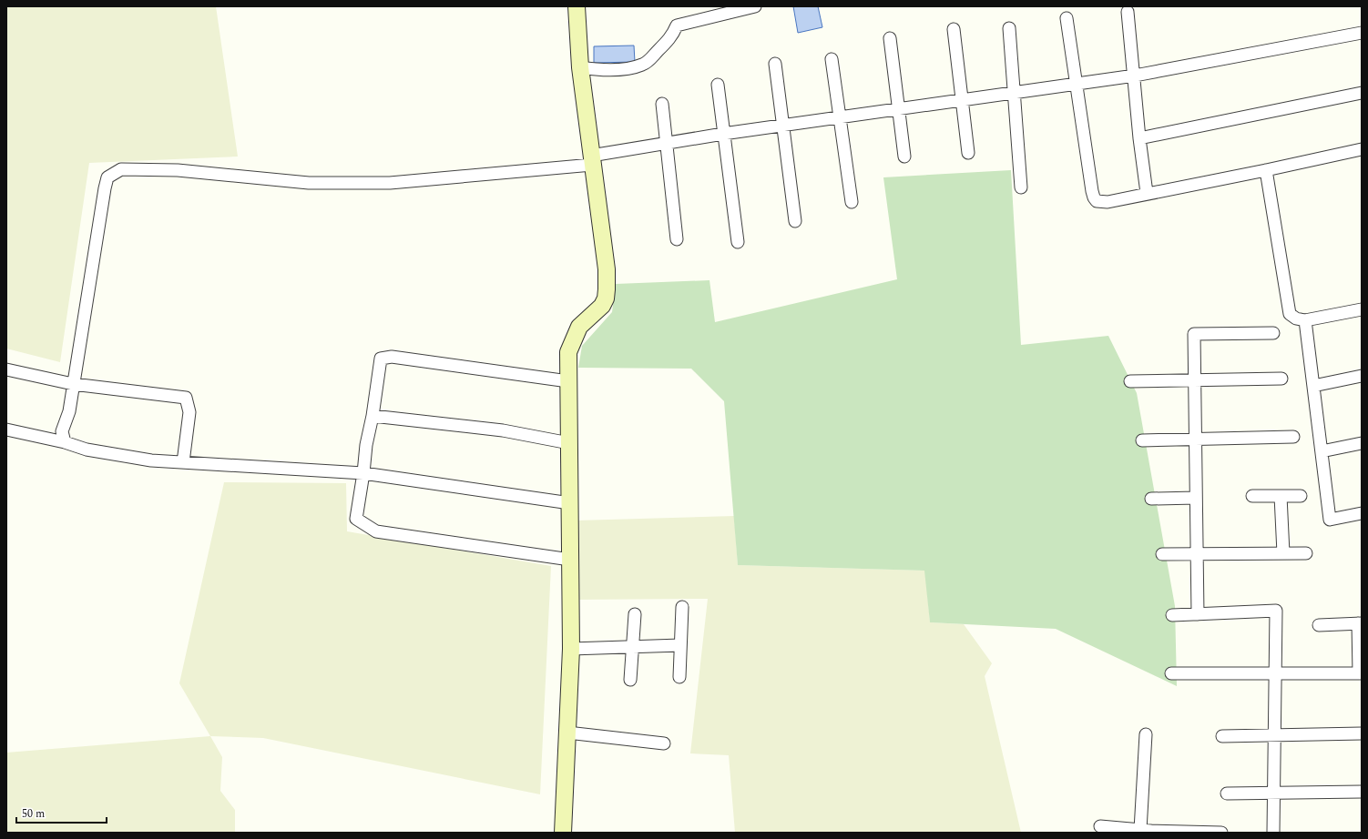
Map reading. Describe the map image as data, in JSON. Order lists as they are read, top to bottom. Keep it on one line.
{"scale_bar":"50 m"}
